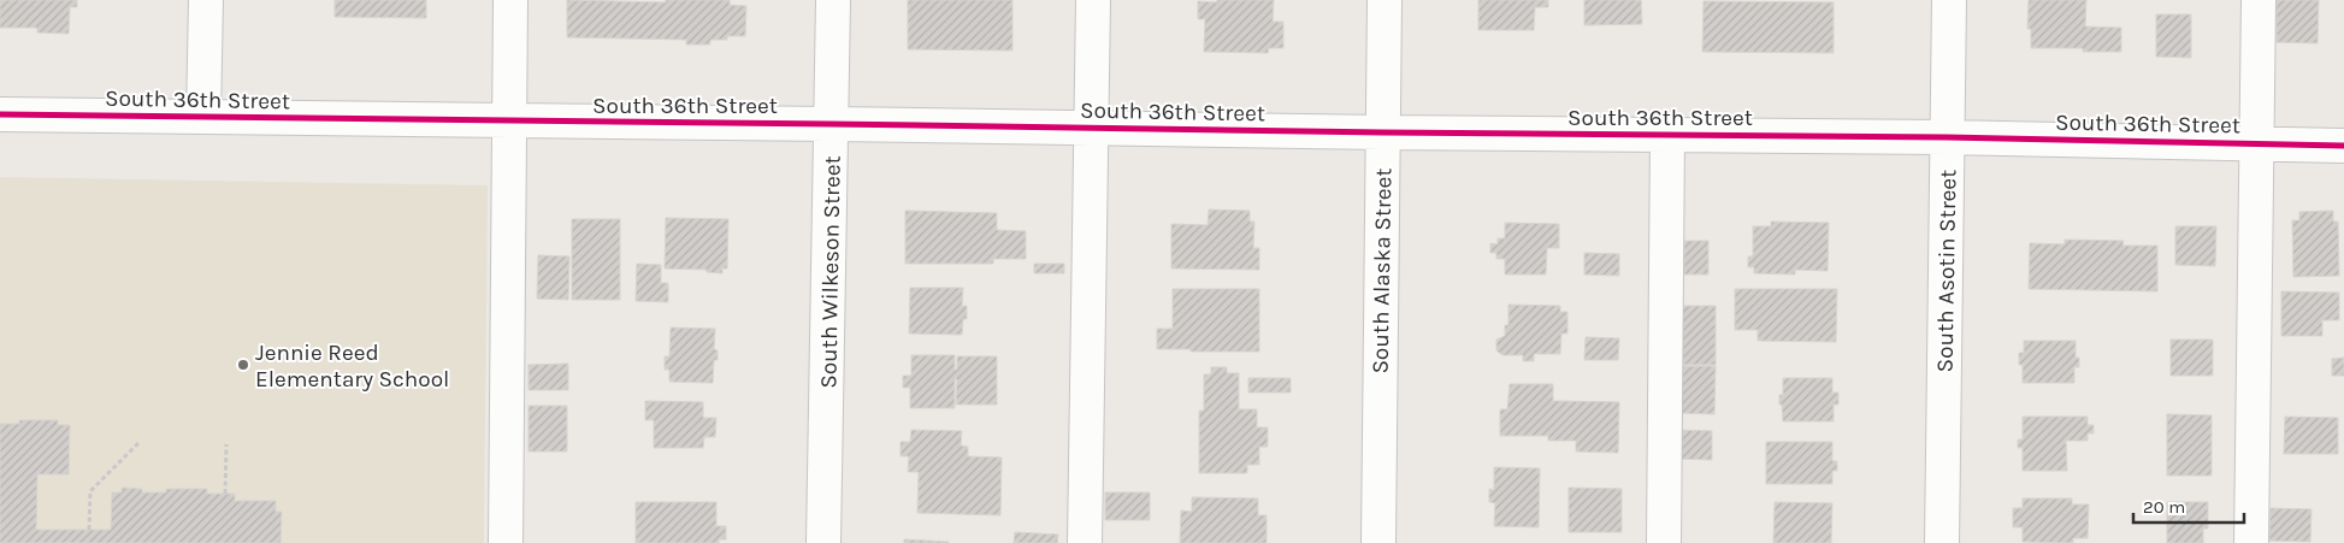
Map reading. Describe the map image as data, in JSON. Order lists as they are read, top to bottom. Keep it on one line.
{"streets":{"street":["South 36th Street","South Alaska Street","South Asotin Street","South Wilkeson Street"]},"crossings":[["South 36th Street","South Alaska Street"],["South 36th Street","South Asotin Street"],["South 36th Street","South Wilkeson Street"]],"places":["Jennie Reed Elementary School"],"scale_bar":"20 m"}
